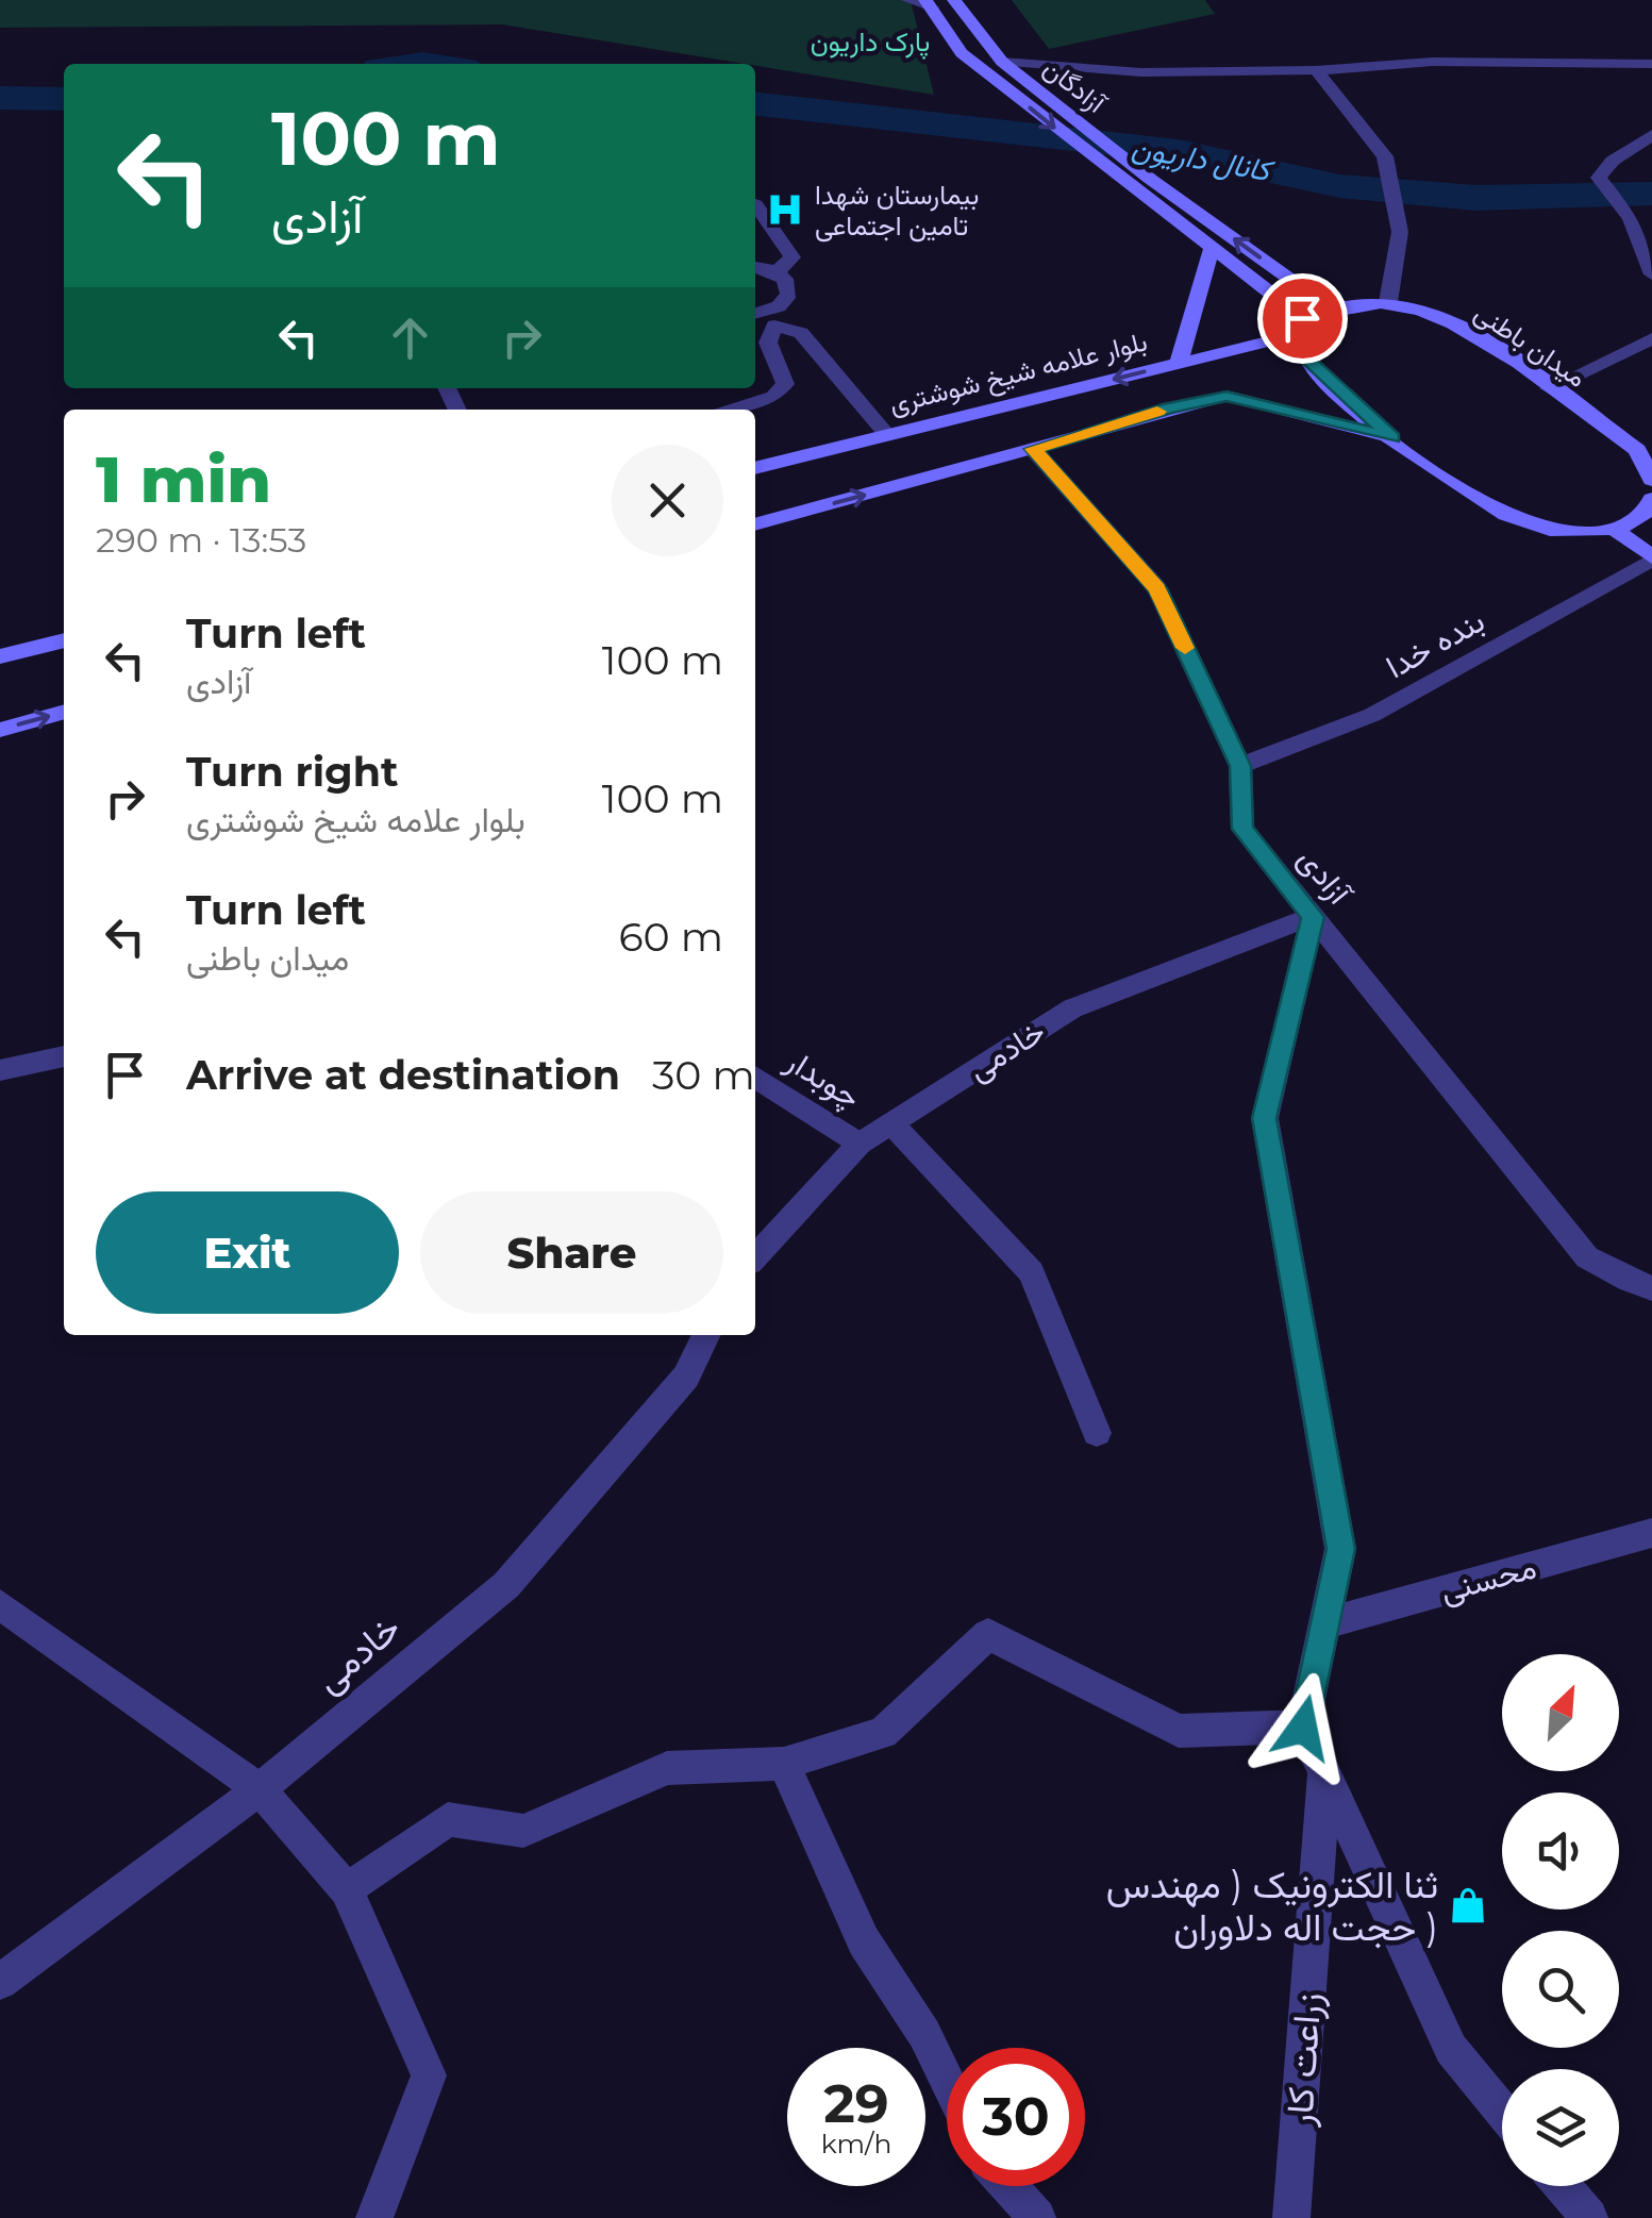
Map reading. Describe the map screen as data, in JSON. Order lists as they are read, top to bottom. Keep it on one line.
{"streets":{"main road":["آزادگان","میدان باطنی","بلوار علامه شیخ شوشتری"],"street":["بنده خدا","آزادی","خادمی","چوبدار","محسنی","زراعت کار"]},"crossings":[["آزادگان","میدان باطنی"],["آزادگان","بلوار علامه شیخ شوشتری"],["میدان باطنی","بلوار علامه شیخ شوشتری"],["بنده خدا","آزادی"],["آزادی","خادمی"],["خادمی","چوبدار"]],"water":["کانال داریون"],"parks":["پارک داریون"],"places":{"hospital":["بیمارستان شهدا تامین اجتماعی"],"shop":["ثنا الکترونیک ( مهندس حجت اله دلاوران )"]},"north":"top right","page":{"turn":["100 m","آزادی"],"heading":["1 min","290 m · 13:53"],"list":[{"name":"Turn left","note":"آزادی","value":"100 m"},{"name":"Turn right","note":"بلوار علامه شیخ شوشتری","value":"100 m"},{"name":"Turn left","note":"میدان باطنی","value":"60 m"},{"name":"Arrive at destination","value":"30 m"}],"buttons":["Exit","Share"],"speed":"29 km/h","limit":"30"}}
